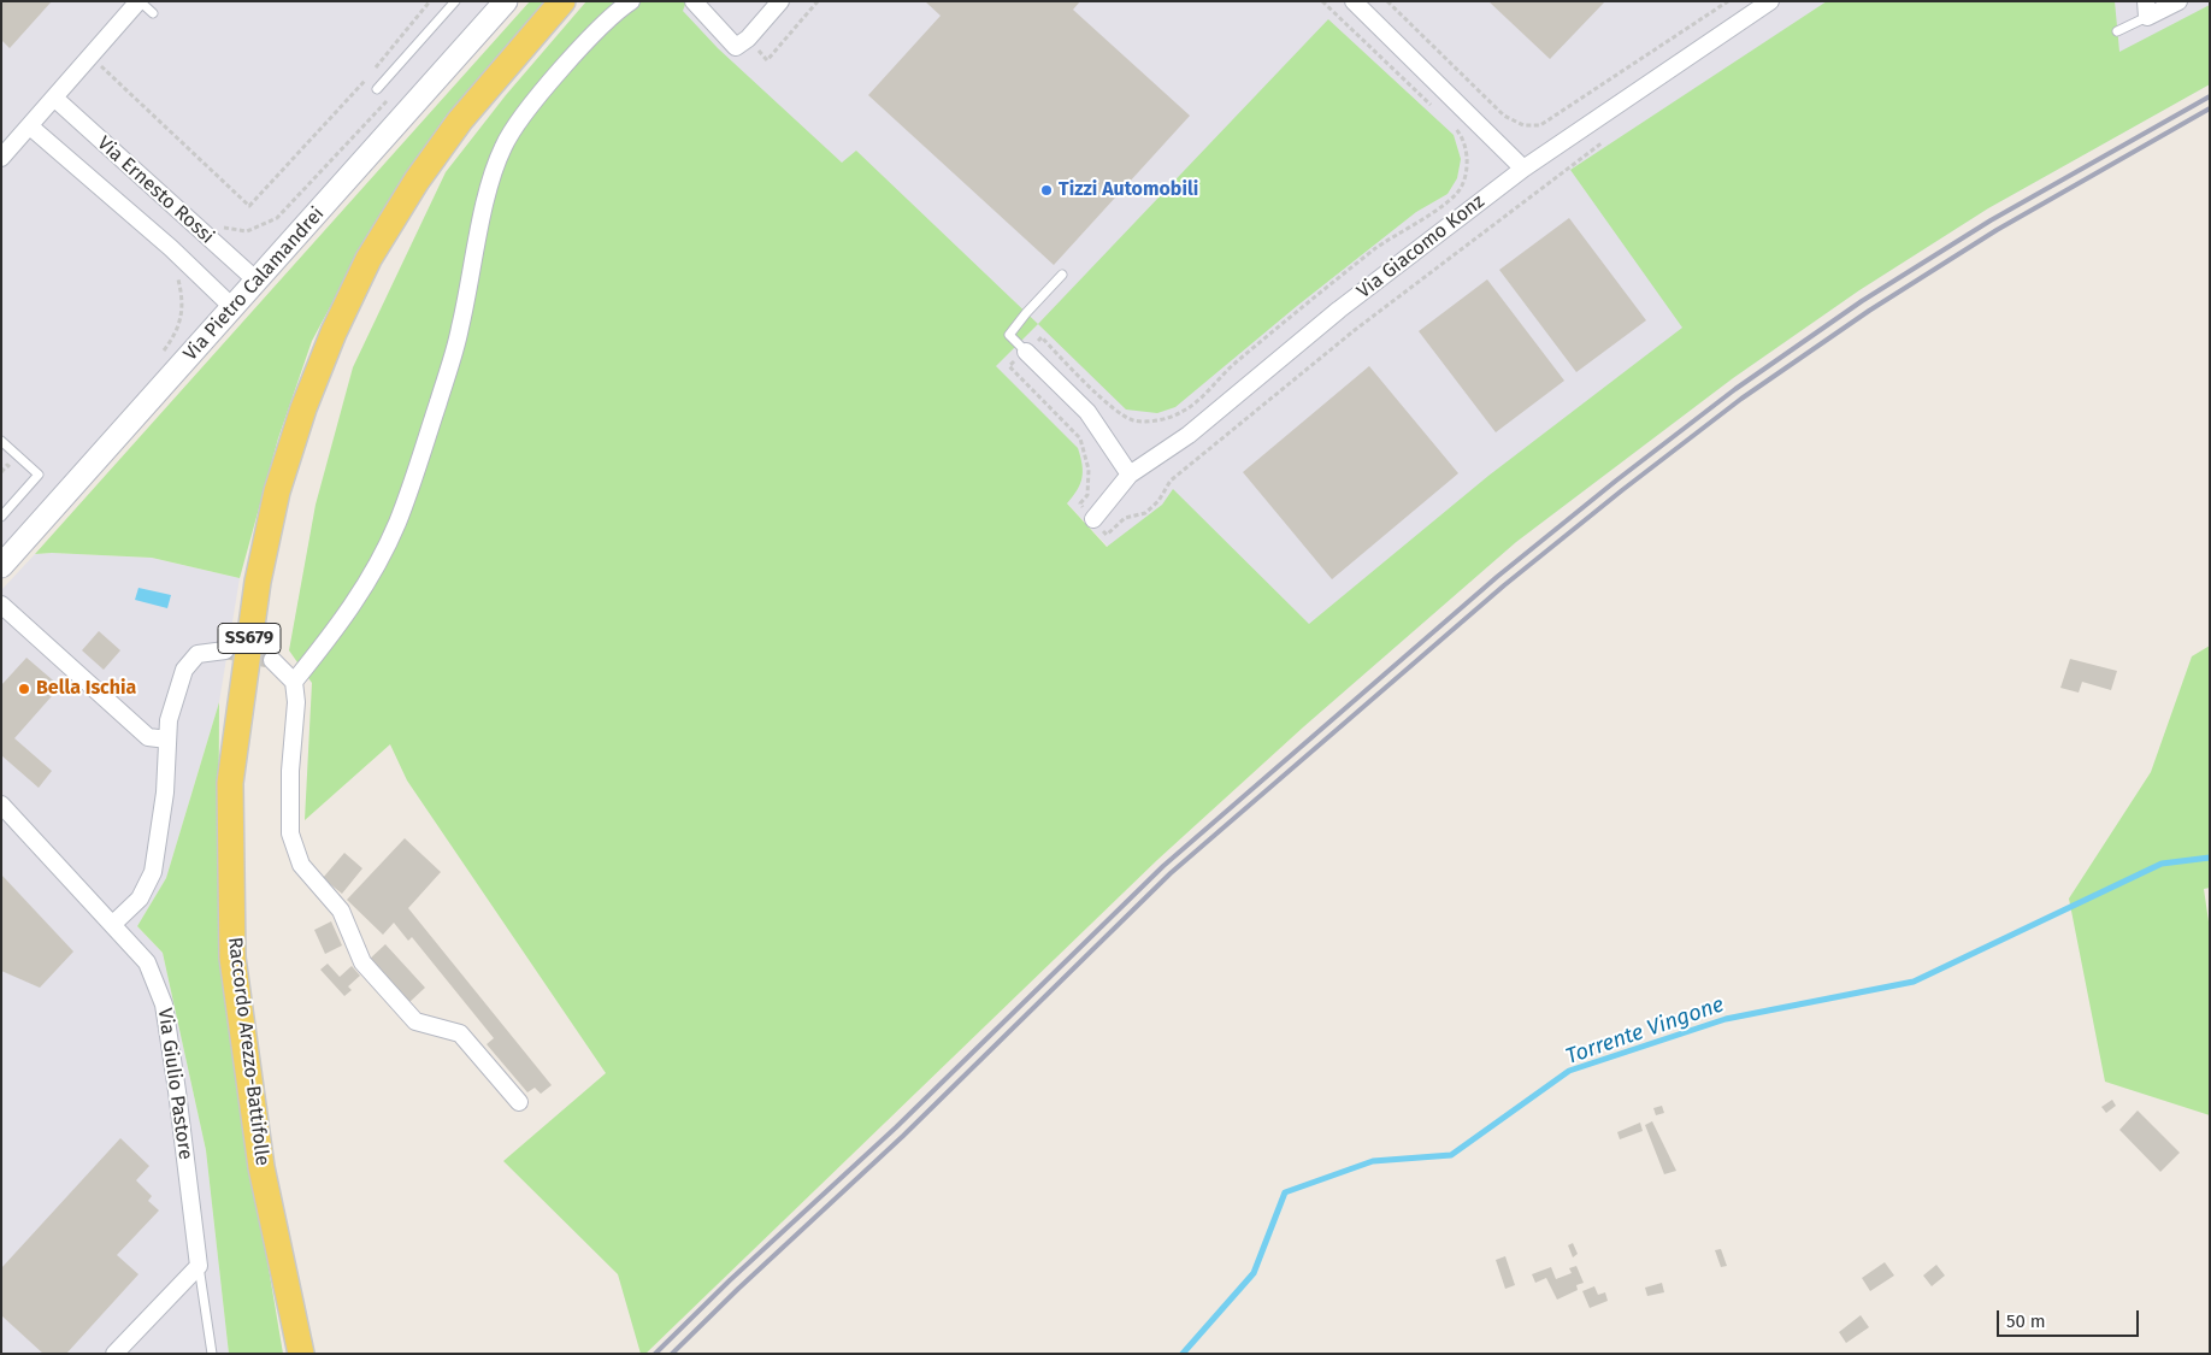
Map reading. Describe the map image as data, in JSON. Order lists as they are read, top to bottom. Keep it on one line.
{"streets":{"main road":["Via Pietro Calamandrei","SS679","Raccordo Arezzo-Battifolle"],"street":["Via Ernesto Rossi","Via Giacomo Konz","Via Giulio Pastore"]},"crossings":[["Via Ernesto Rossi","Via Pietro Calamandrei"]],"water":["Torrente Vingone"],"places":["Tizzi Automobili","Bella Ischia"],"scale_bar":"50 m"}
